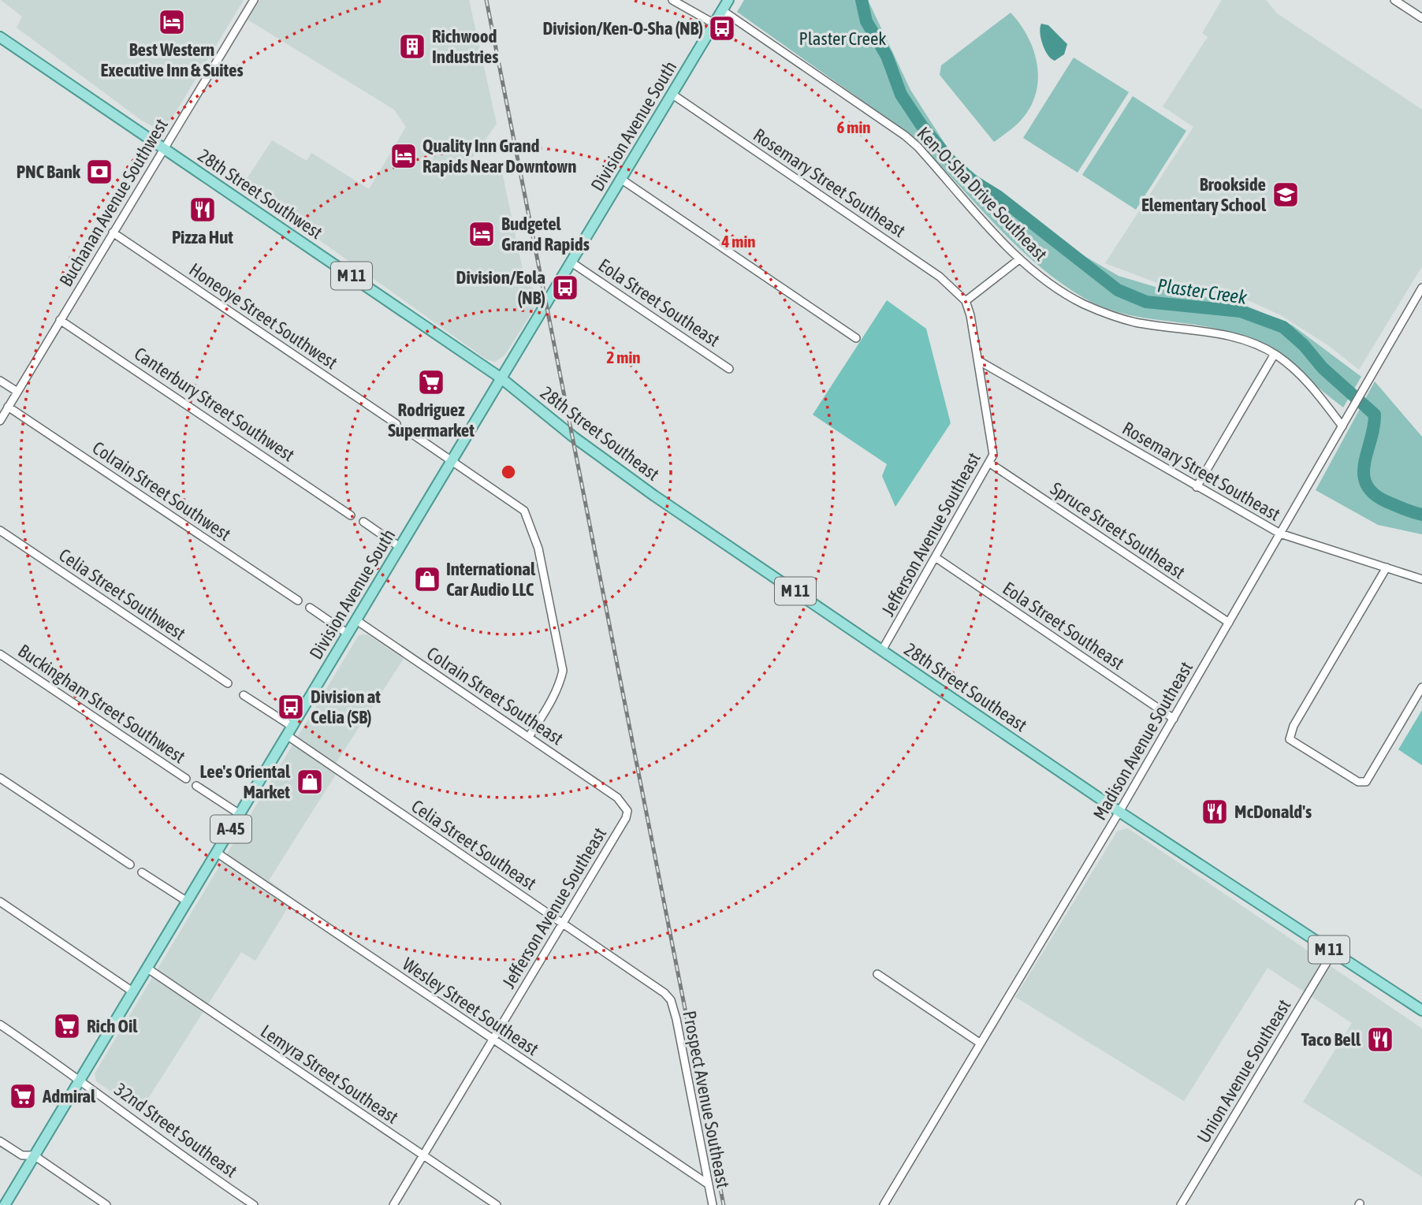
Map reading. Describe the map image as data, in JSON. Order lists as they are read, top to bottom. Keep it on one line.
{"streets":{"main road":["Division Avenue South","28th Street Southwest","M 11","28th Street Southeast","A-45"],"street":["Rosemary Street Southeast","Ken-O-Sha Drive Southeast","Buchanan Avenue Southwest","Eola Street Southeast","Honeoye Street Southwest","Canterbury Street Southwest","Colrain Street Southwest","Spruce Street Southeast","Jefferson Avenue Southeast","Celia Street Southwest","Colrain Street Southeast","Buckingham Street Southwest","Madison Avenue Southeast","Celia Street Southeast","Wesley Street Southeast","Union Avenue Southeast","Lemyra Street Southeast","Prospect Avenue Southeast","32nd Street Southeast"]},"crossings":[["Division Avenue South","Rosemary Street Southeast"],["Division Avenue South","28th Street Southwest"],["Division Avenue South","Ken-O-Sha Drive Southeast"],["Division Avenue South","Eola Street Southeast"],["Division Avenue South","28th Street Southeast"],["Division Avenue South","Colrain Street Southeast"],["Division Avenue South","Buckingham Street Southwest"],["Division Avenue South","Celia Street Southeast"],["Division Avenue South","Wesley Street Southeast"],["Division Avenue South","Lemyra Street Southeast"],["Division Avenue South","32nd Street Southeast"],["Rosemary Street Southeast","Jefferson Avenue Southeast"],["Rosemary Street Southeast","Madison Avenue Southeast"],["28th Street Southwest","Buchanan Avenue Southwest"],["28th Street Southwest","28th Street Southeast"],["Ken-O-Sha Drive Southeast","Madison Avenue Southeast"],["Buchanan Avenue Southwest","Honeoye Street Southwest"],["Buchanan Avenue Southwest","Canterbury Street Southwest"],["Buchanan Avenue Southwest","Colrain Street Southwest"],["Eola Street Southeast","Jefferson Avenue Southeast"],["Eola Street Southeast","Madison Avenue Southeast"],["28th Street Southeast","Jefferson Avenue Southeast"],["28th Street Southeast","Madison Avenue Southeast"],["28th Street Southeast","Union Avenue Southeast"],["Spruce Street Southeast","Jefferson Avenue Southeast"],["Spruce Street Southeast","Madison Avenue Southeast"],["Jefferson Avenue Southeast","Colrain Street Southeast"],["Jefferson Avenue Southeast","Celia Street Southeast"],["Jefferson Avenue Southeast","Wesley Street Southeast"],["Jefferson Avenue Southeast","Lemyra Street Southeast"],["Celia Street Southeast","Prospect Avenue Southeast"],["Wesley Street Southeast","Prospect Avenue Southeast"]],"water":["Plaster Creek"],"parks":["Plaster Creek"],"places":{"hotel":["Best Western Executive Inn & Suites","Quality Inn Grand Rapids Near Downtown","Budgetel Grand Rapids"],"bus stop":["Division/Ken-O-Sha (NB)","Division/Eola (NB)","Division at Celia (SB)"],"building":["Richwood Industries"],"bank":["PNC Bank"],"school or university":["Brookside Elementary School"],"restaurant":["Pizza Hut","McDonald's","Taco Bell"],"supermarket":["Rodriguez Supermarket","Rich Oil","Admiral"],"shop":["International Car Audio LLC","Lee's Oriental Market"]},"rings":["6 min","4 min","2 min"]}
